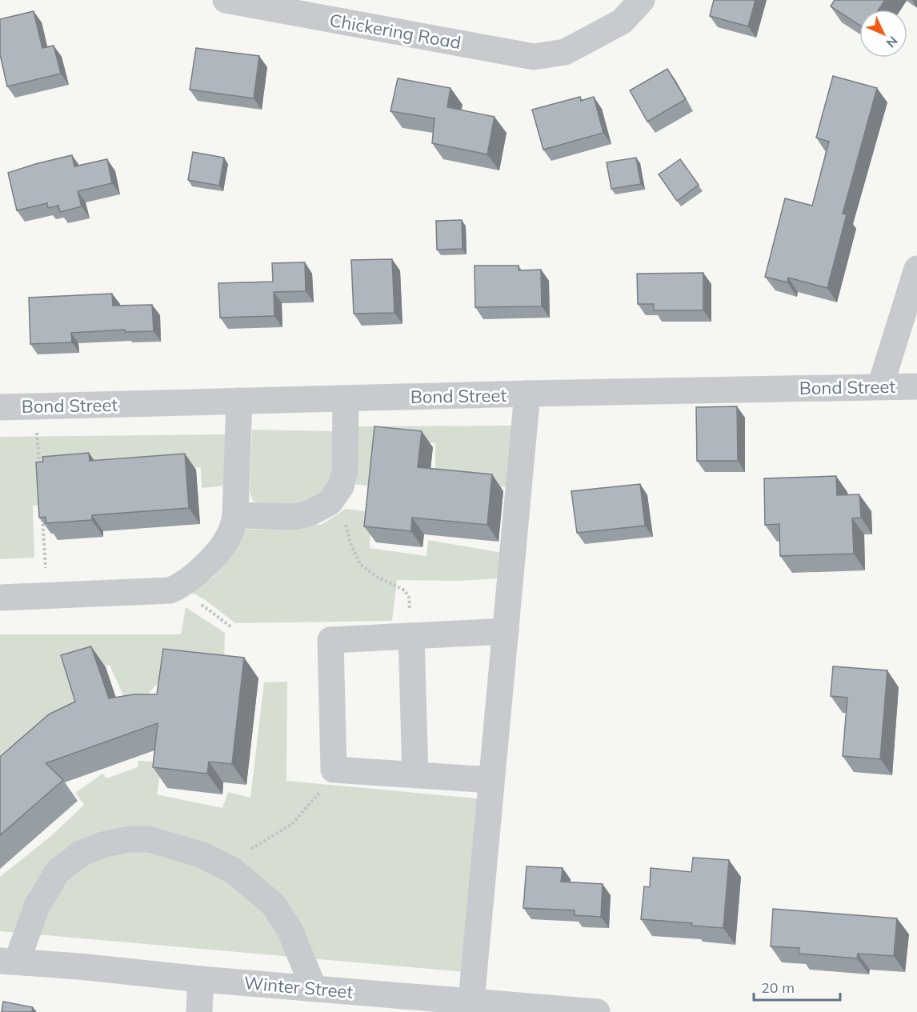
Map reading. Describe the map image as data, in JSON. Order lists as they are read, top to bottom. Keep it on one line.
{"streets":{"street":["Chickering Road","Bond Street","Winter Street"]},"scale_bar":"20 m","north":"bottom right"}
